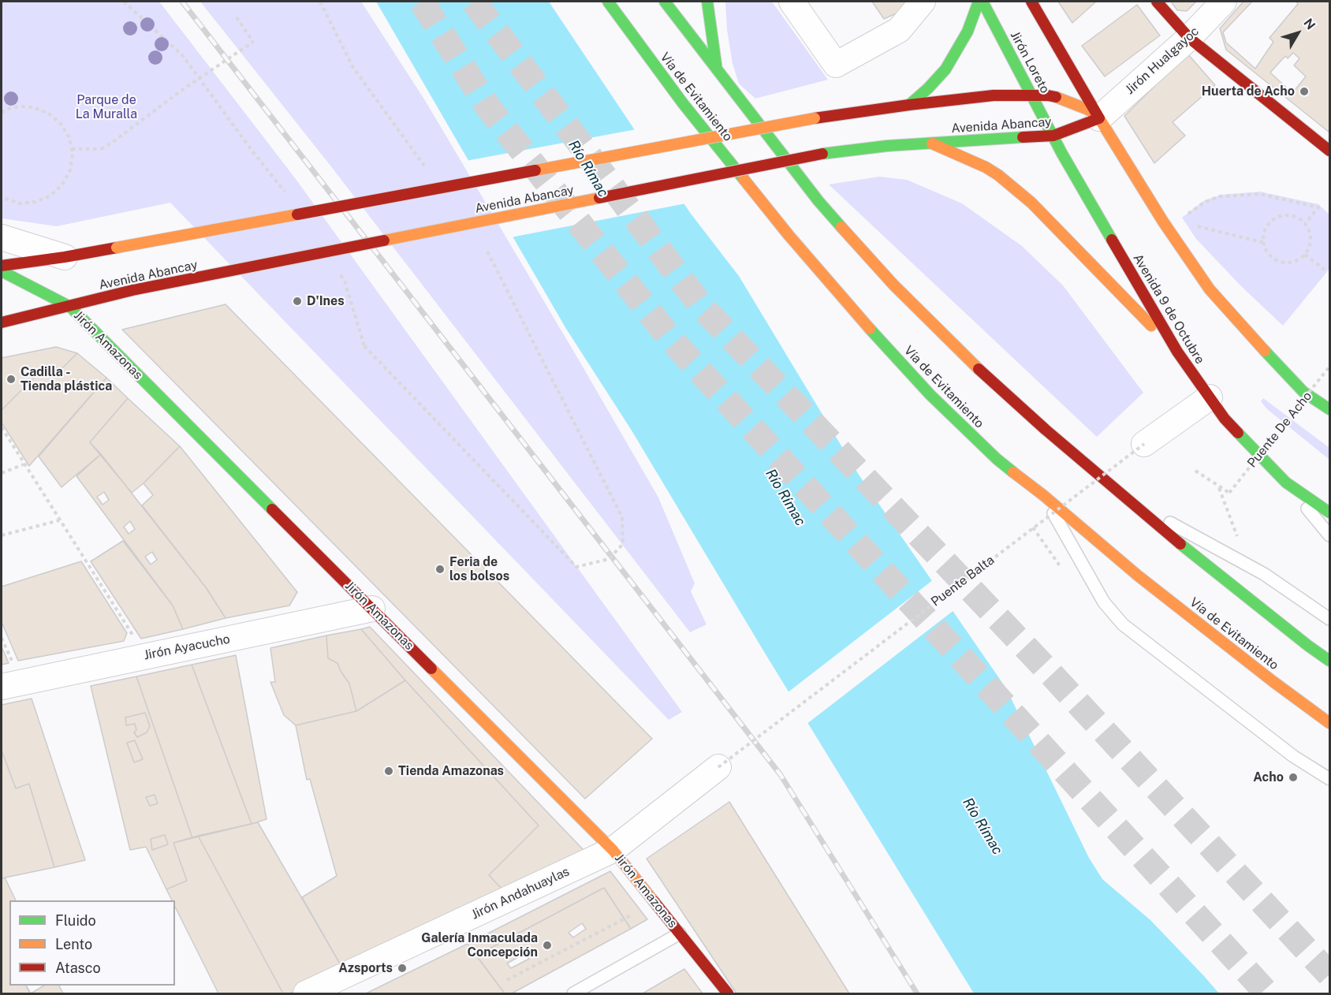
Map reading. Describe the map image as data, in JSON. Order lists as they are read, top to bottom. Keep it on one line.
{"streets":{"main road":["Jirón Loreto","Vía de Evitamiento","Avenida Abancay","Avenida 9 de Octubre","Jirón Amazonas"],"street":["Jirón Hualgayoc","Jirón Ayacucho","Jirón Andahuaylas"],"path":["Puente De Acho","Puente Balta"]},"crossings":[["Jirón Hualgayoc","Avenida Abancay"],["Jirón Loreto","Avenida Abancay"],["Jirón Loreto","Avenida 9 de Octubre"],["Avenida Abancay","Avenida 9 de Octubre"],["Avenida Abancay","Jirón Amazonas"],["Jirón Amazonas","Jirón Ayacucho"],["Jirón Amazonas","Jirón Andahuaylas"],["Puente Balta","Jirón Andahuaylas"]],"water":["Río Rímac"],"parks":["Parque de La Muralla"],"places":["Huerta de Acho","D'Ines","Cadilla - Tienda plástica","Feria de los bolsos","Tienda Amazonas","Acho","Galería Inmaculada Concepción","Azsports"],"legend":["Fluido","Lento","Atasco"],"north":"top right"}
